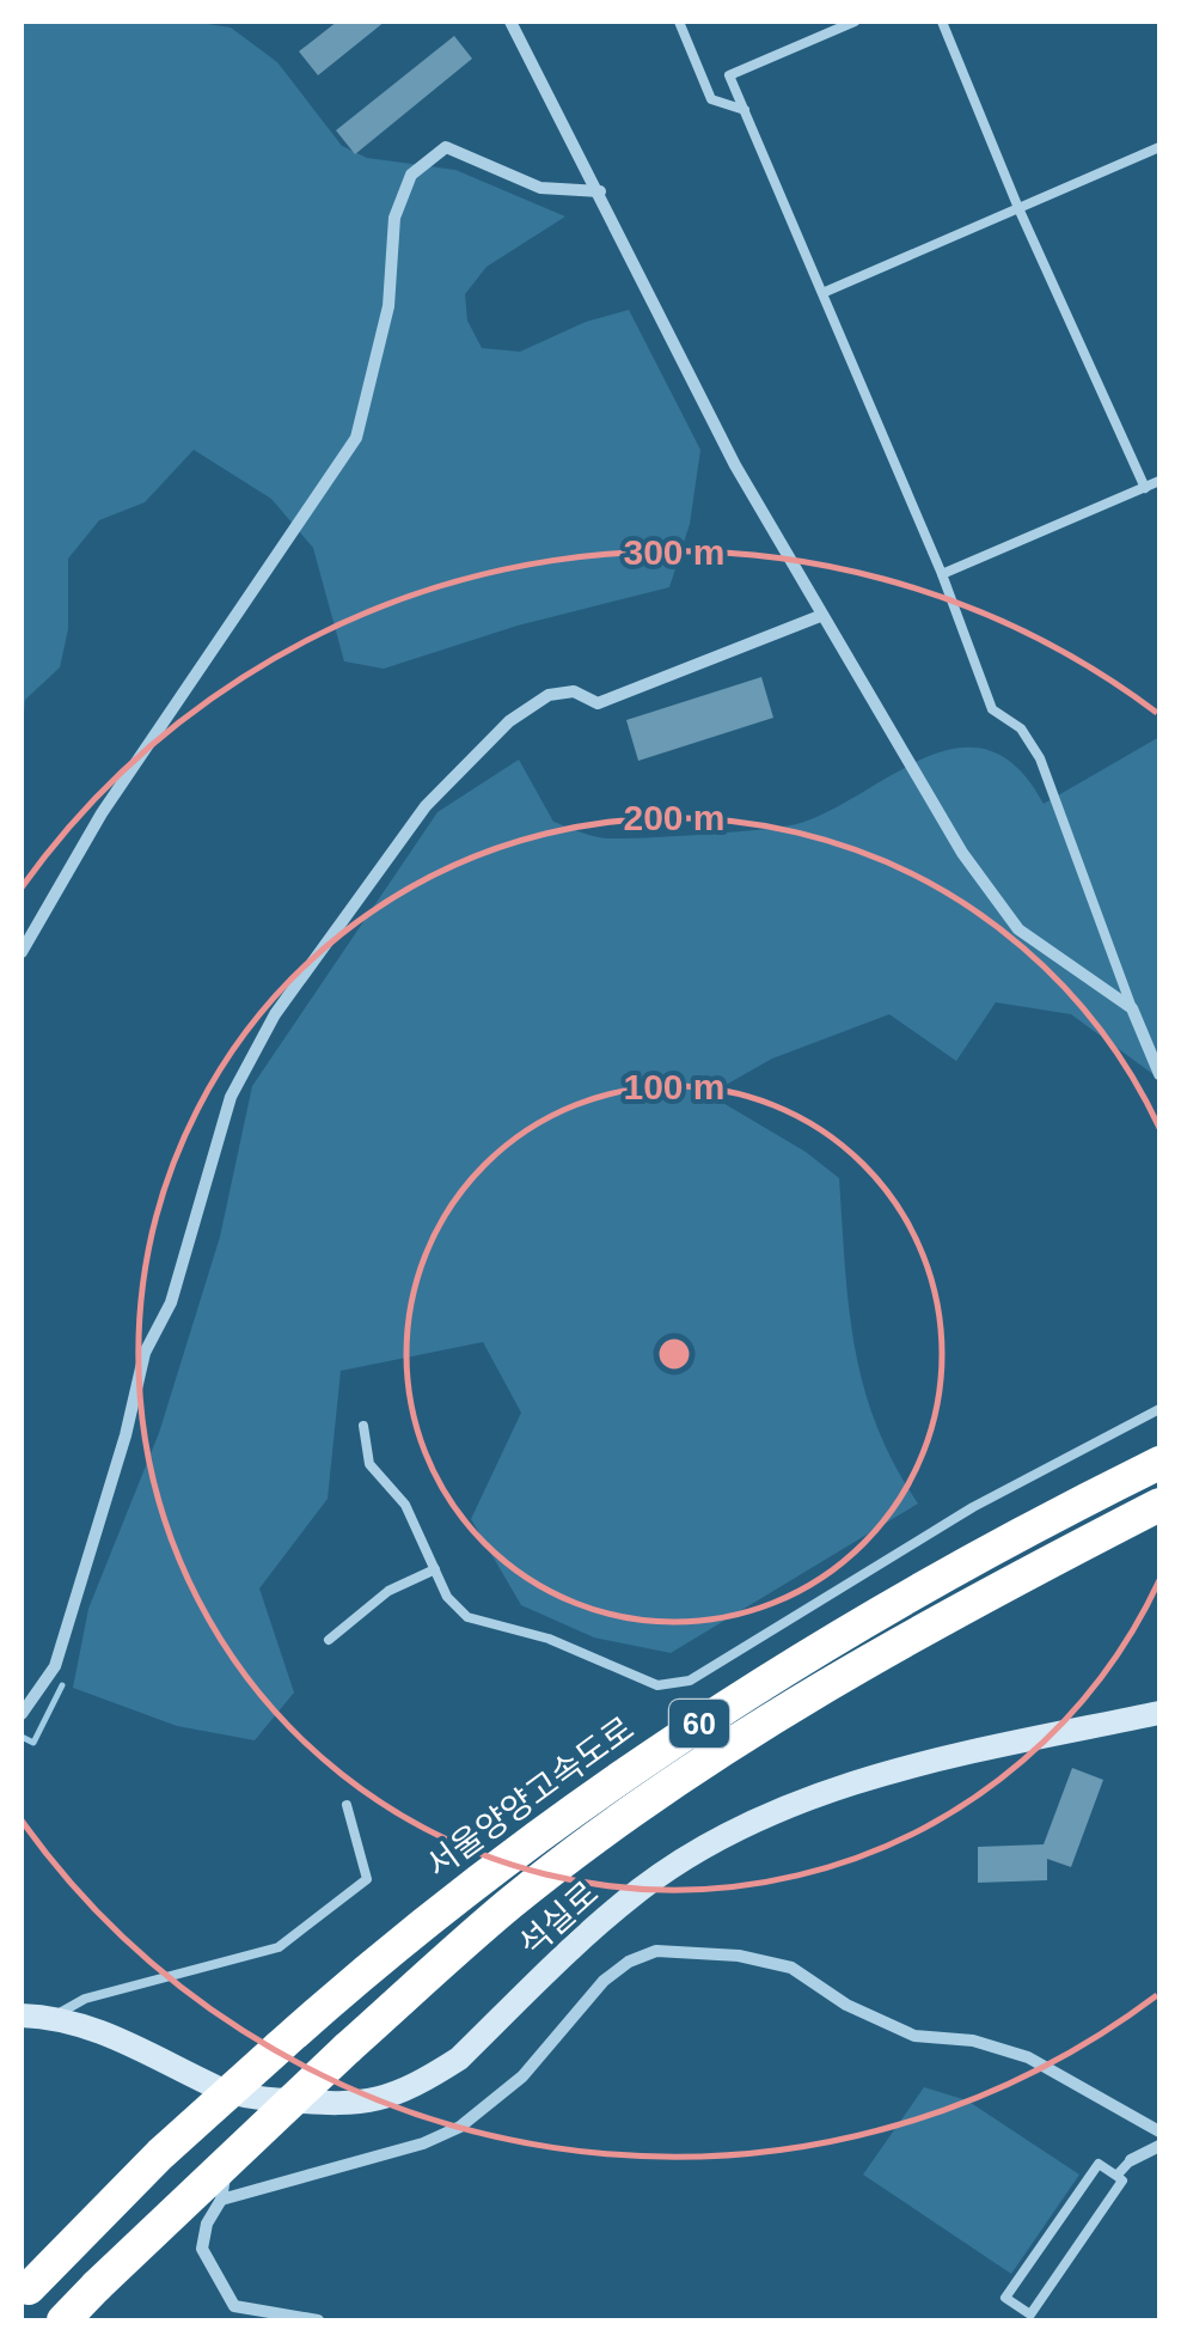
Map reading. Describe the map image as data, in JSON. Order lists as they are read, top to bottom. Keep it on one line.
{"streets":{"highway":["60","서울양양고속도로"],"main road":["석실로"]},"rings":["300 m","200 m","100 m"]}
